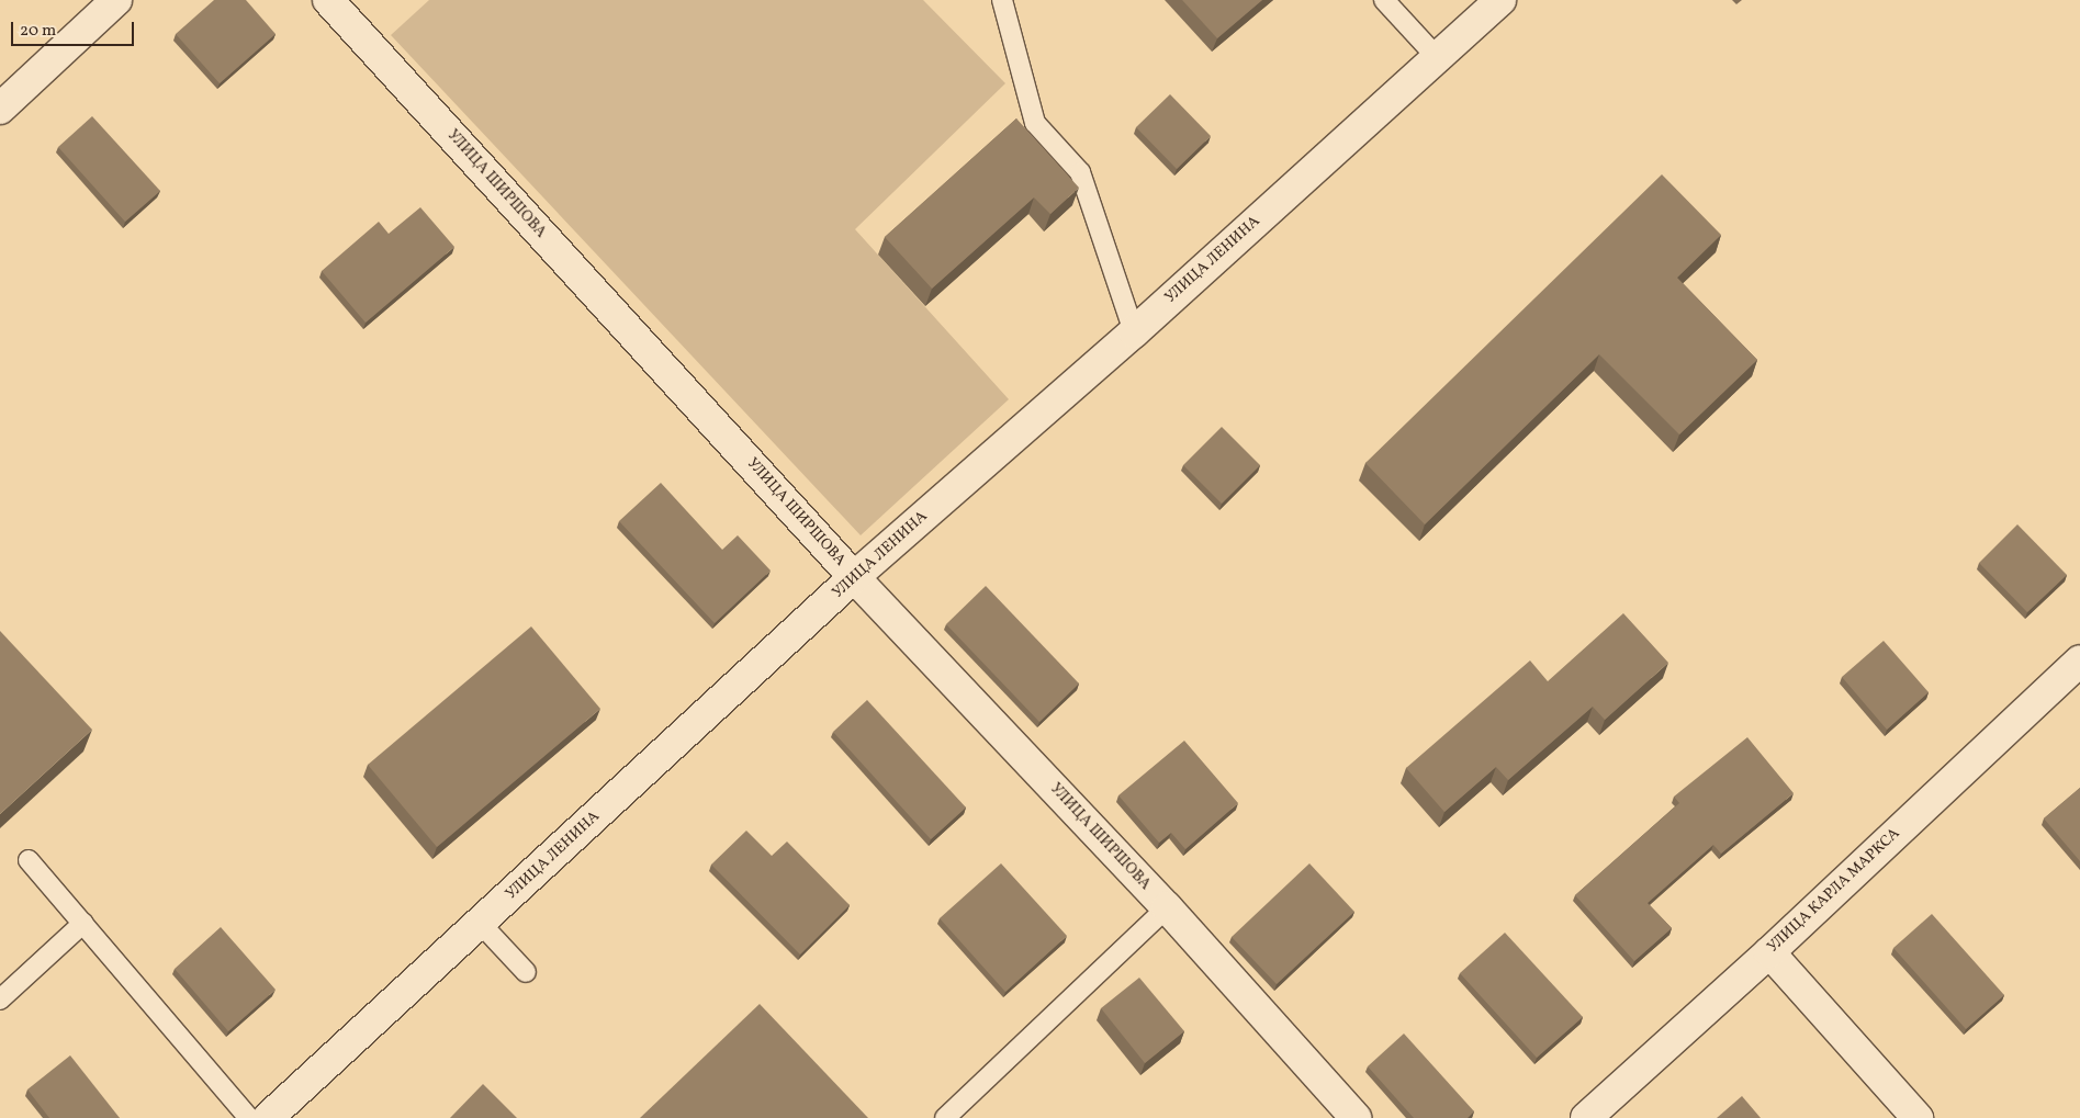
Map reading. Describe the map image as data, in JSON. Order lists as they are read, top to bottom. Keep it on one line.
{"streets":{"street":["УЛИЦА ШИРШОВА","УЛИЦА ЛЕНИНА","УЛИЦА КАРЛА МАРКСА"]},"crossings":[["УЛИЦА ШИРШОВА","УЛИЦА ЛЕНИНА"]],"scale_bar":"20 m"}
